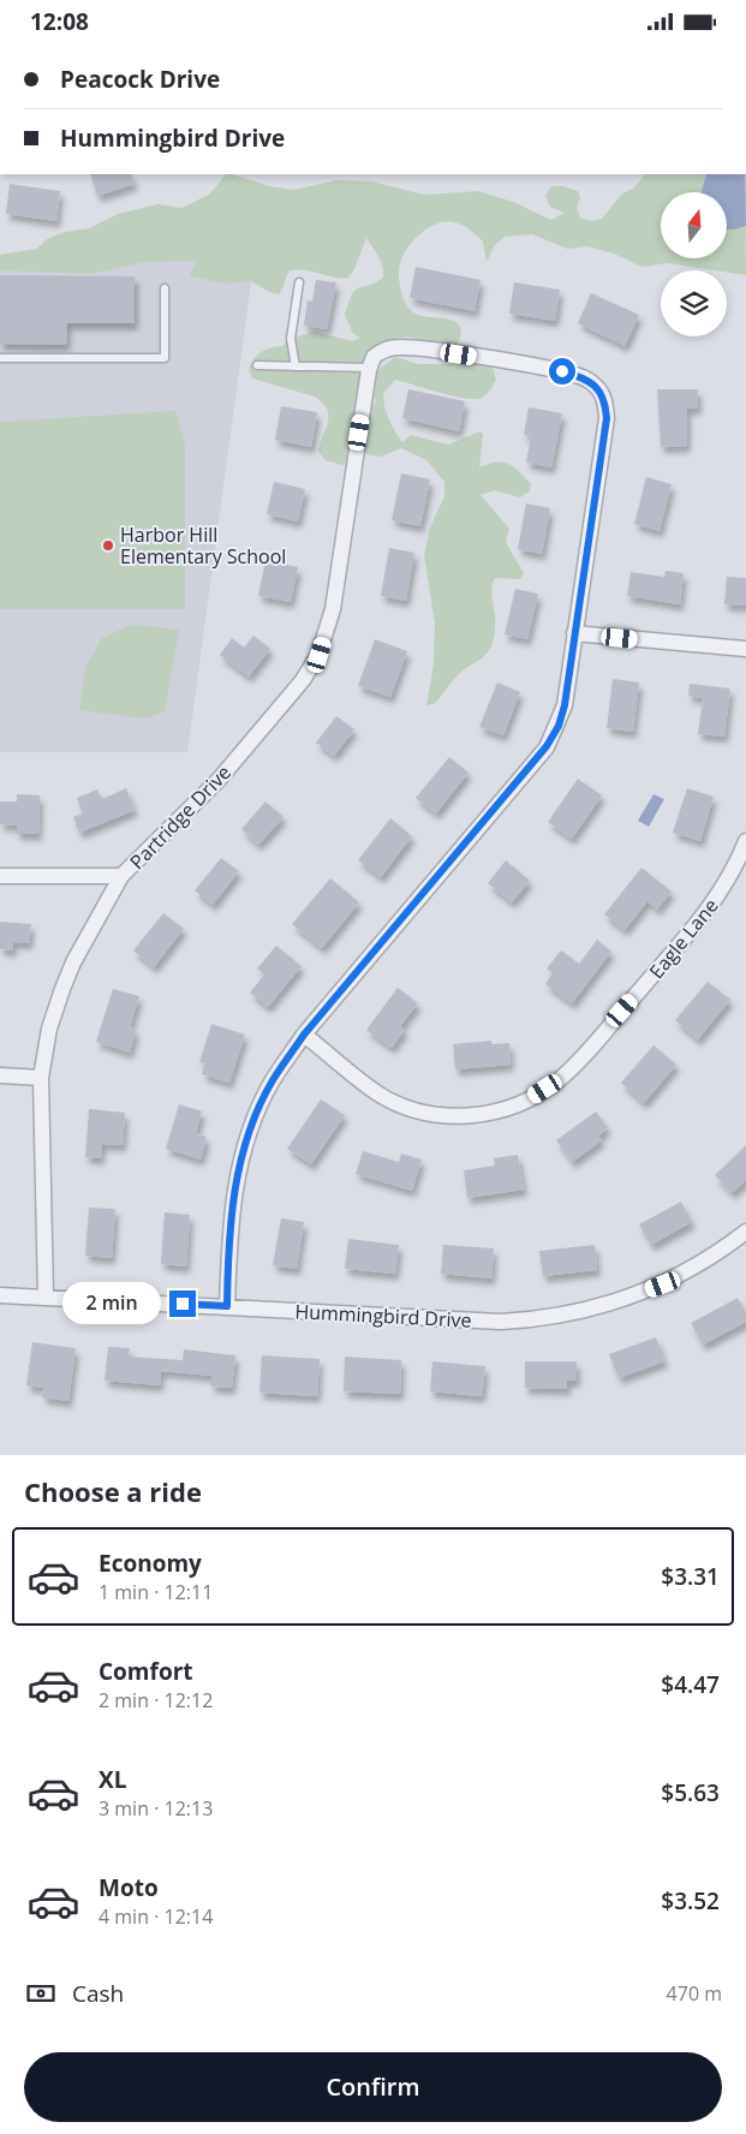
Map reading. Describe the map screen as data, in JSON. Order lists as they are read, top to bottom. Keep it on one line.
{"streets":{"street":["Partridge Drive","Eagle Lane","Hummingbird Drive"]},"crossings":[["Partridge Drive","Hummingbird Drive"]],"places":["Harbor Hill Elementary School"],"north":"top","page":{"status":"12:08","banner":["Peacock Drive","Hummingbird Drive"],"bubble":"2 min","heading":"Choose a ride","list":[{"name":"Economy","note":"1 min · 12:11","value":"$3.31"},{"name":"Comfort","note":"2 min · 12:12","value":"$4.47"},{"name":"XL","note":"3 min · 12:13","value":"$5.63"},{"name":"Moto","note":"4 min · 12:14","value":"$3.52"}],"pay":["Cash","470 m"],"buttons":"Confirm"}}
